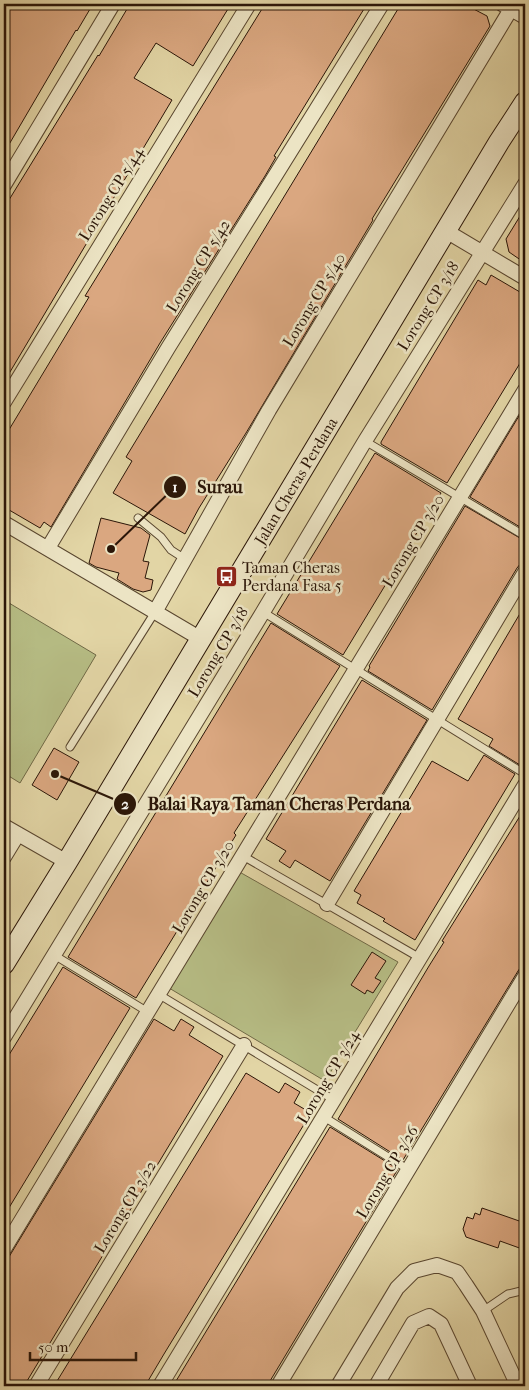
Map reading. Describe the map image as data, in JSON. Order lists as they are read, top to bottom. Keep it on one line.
{"streets":{"street":["Lorong CP 5/44","Lorong CP 5/42","Lorong CP 5/40","Lorong CP 3/18","Jalan Cheras Perdana","Lorong CP 3/20","Lorong CP 3/24","Lorong CP 3/26","Lorong CP 3/22"]},"places":{"other":["Surau","Balai Raya Taman Cheras Perdana"],"bus stop":["Taman Cheras Perdana Fasa 5"]},"scale_bar":"50 m"}
